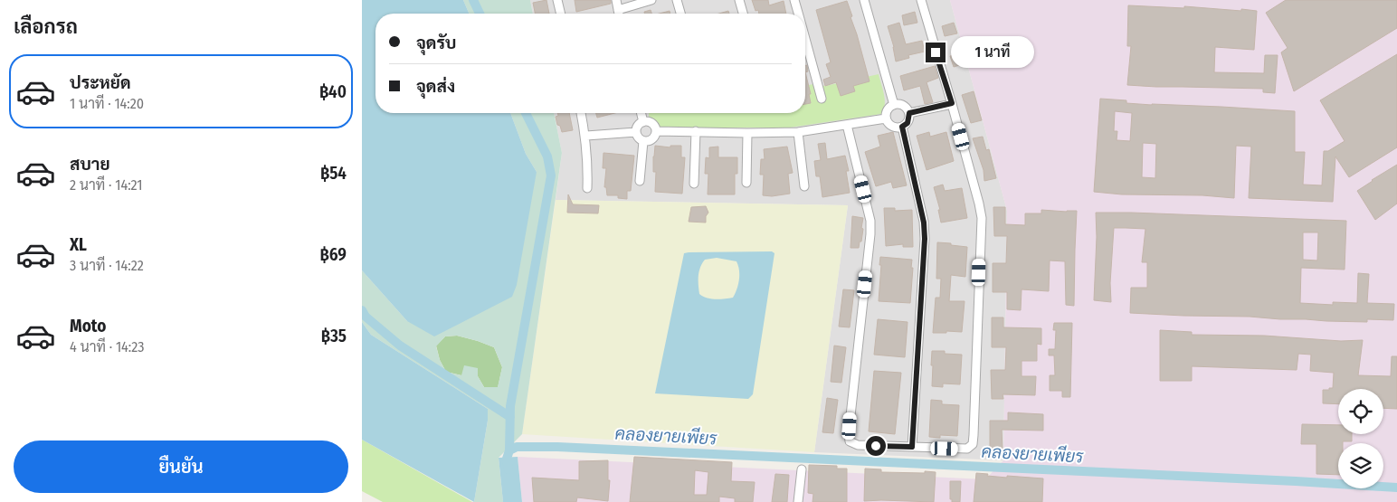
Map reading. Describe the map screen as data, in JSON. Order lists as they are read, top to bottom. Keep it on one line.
{"water":["คลองยายเพียร"],"page":{"heading":"เลือกรถ","banner":["จุดรับ","จุดส่ง"],"bubble":"1 นาที","list":[{"name":"ประหยัด","note":"1 นาที · 14:20","value":"฿40"},{"name":"สบาย","note":"2 นาที · 14:21","value":"฿54"},{"name":"XL","note":"3 นาที · 14:22","value":"฿69"},{"name":"Moto","note":"4 นาที · 14:23","value":"฿35"}],"buttons":"ยืนยัน"}}
